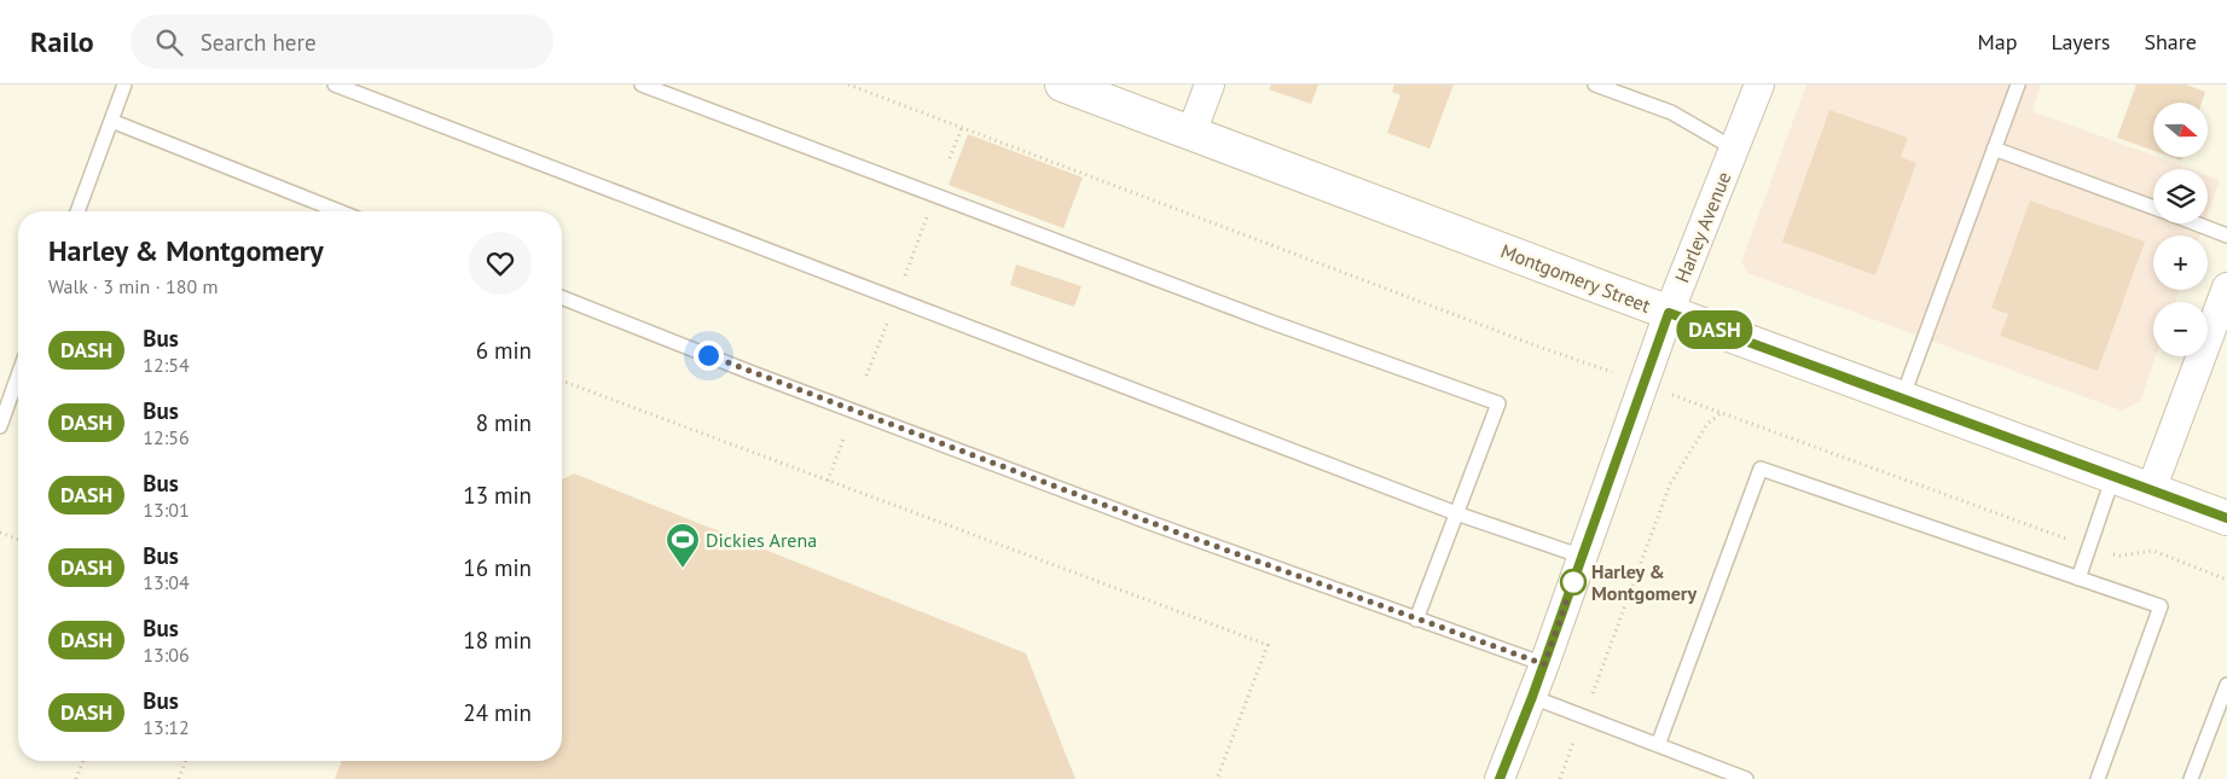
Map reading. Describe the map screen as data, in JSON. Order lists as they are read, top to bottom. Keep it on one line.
{"streets":{"main road":["Montgomery Street"],"street":["Harley Avenue"]},"crossings":[["Harley Avenue","Montgomery Street"]],"places":{"sports":["Dickies Arena"],"other":["Harley & Montgomery"]},"lines":["bus line DASH"],"north":"right","page":{"header":"Railo","search":"Search here","nav":["Map","Layers","Share"],"on_map":"DASH","map_buttons":["+","−"],"heading":["Harley & Montgomery","Walk · 3 min · 180 m"],"list":[{"mark":"DASH","name":"Bus","note":"12:54","value":"6 min"},{"mark":"DASH","name":"Bus","note":"12:56","value":"8 min"},{"mark":"DASH","name":"Bus","note":"13:01","value":"13 min"},{"mark":"DASH","name":"Bus","note":"13:04","value":"16 min"},{"mark":"DASH","name":"Bus","note":"13:06","value":"18 min"},{"mark":"DASH","name":"Bus","note":"13:12","value":"24 min"}]}}
